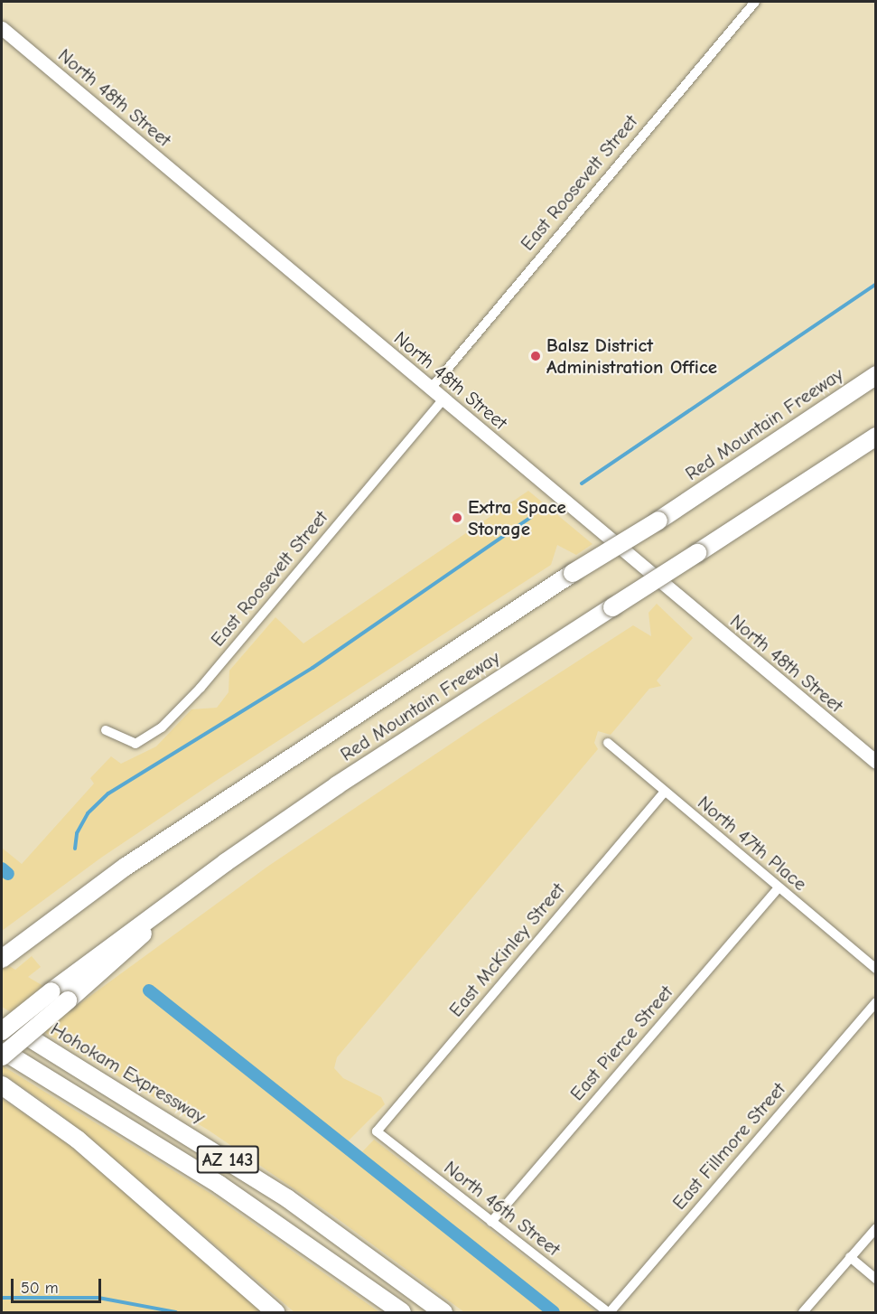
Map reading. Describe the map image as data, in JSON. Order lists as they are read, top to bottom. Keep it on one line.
{"streets":{"highway":["Red Mountain Freeway","Hohokam Expressway","AZ 143"],"street":["North 48th Street","East Roosevelt Street","North 47th Place","East McKinley Street","East Pierce Street","East Fillmore Street","North 46th Street"]},"crossings":[["North 48th Street","East Roosevelt Street"],["North 47th Place","East McKinley Street"],["North 47th Place","East Pierce Street"],["East McKinley Street","North 46th Street"],["East Pierce Street","North 46th Street"],["East Fillmore Street","North 46th Street"]],"places":["Balsz District Administration Office","Extra Space Storage"],"scale_bar":"50 m"}
